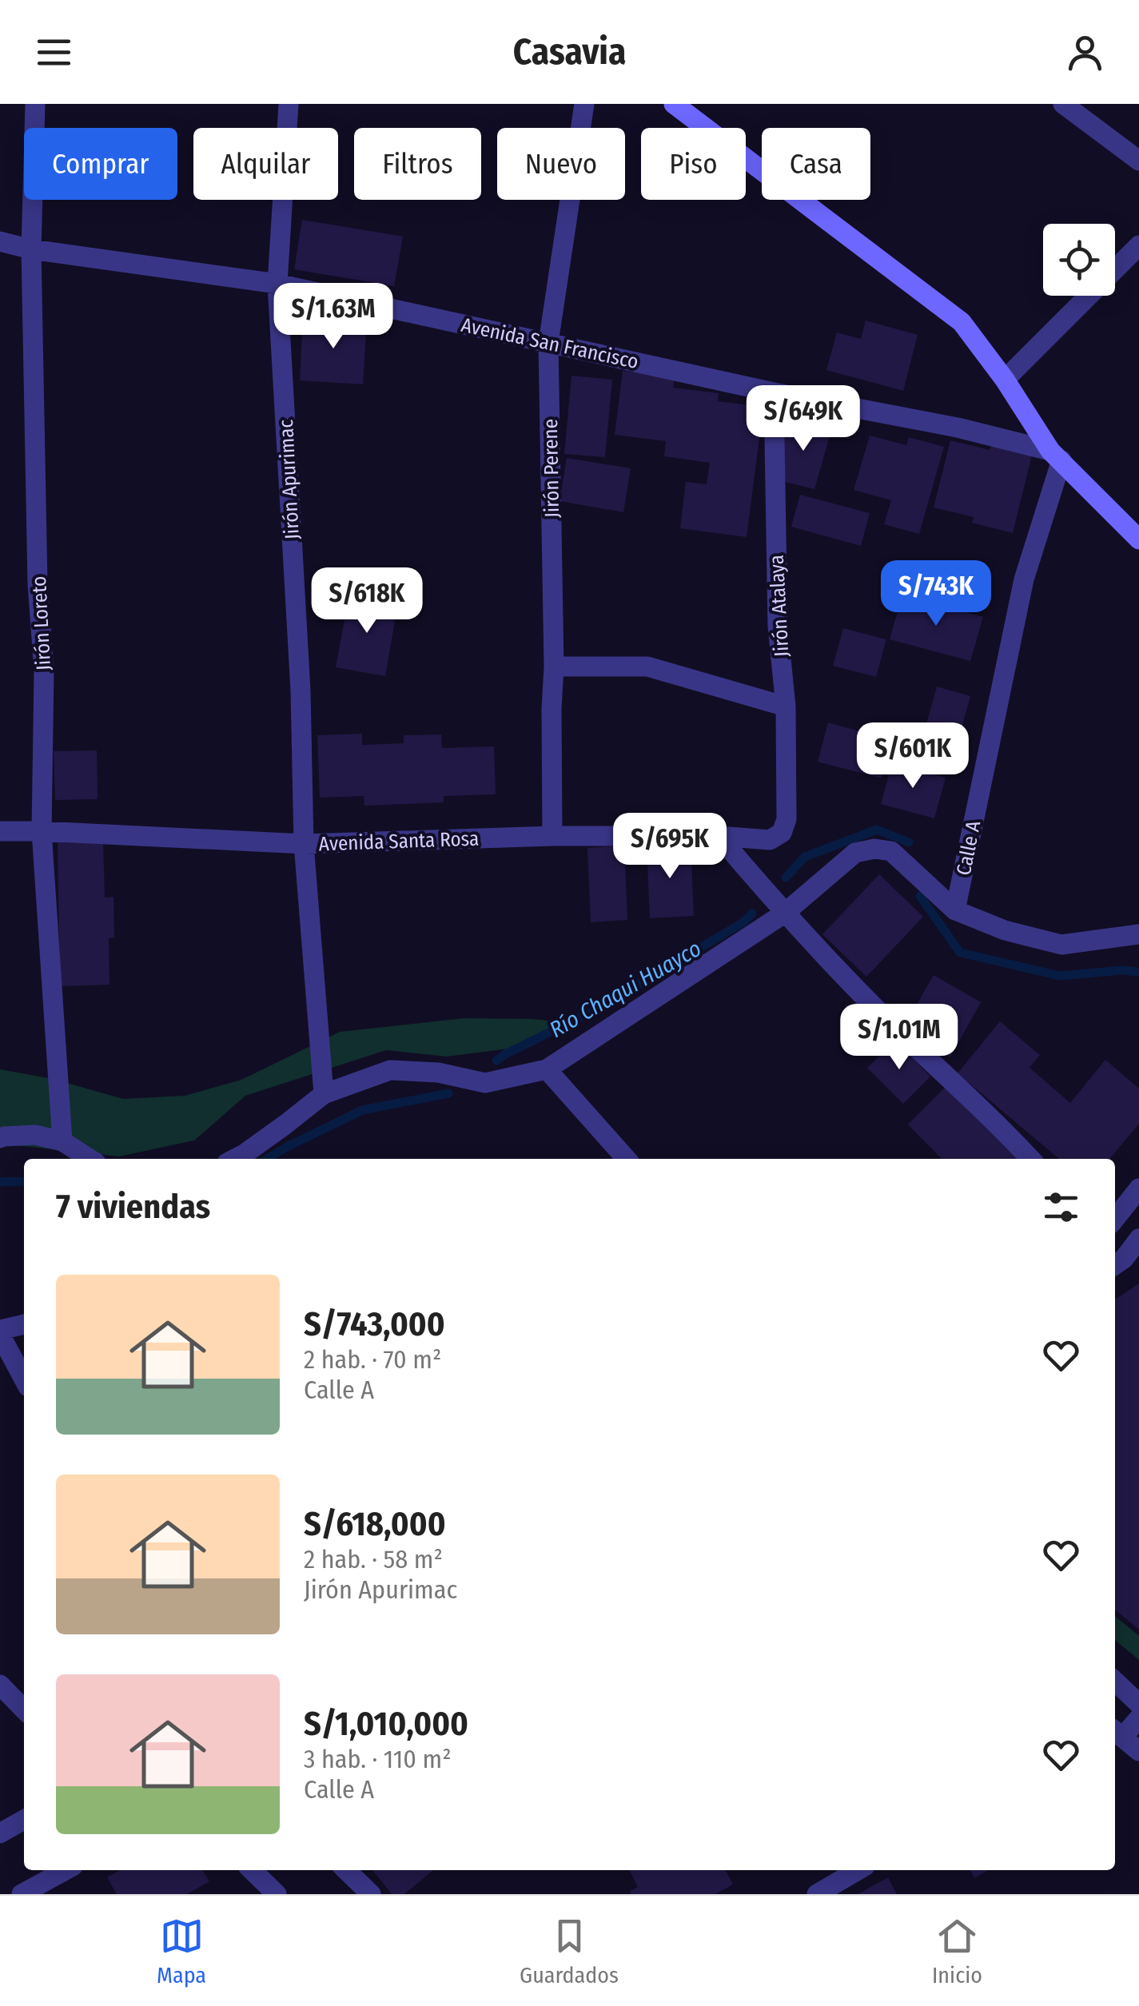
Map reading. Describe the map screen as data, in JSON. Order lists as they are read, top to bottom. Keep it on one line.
{"streets":{"street":["Avenida San Francisco","Jirón Perene","Jirón Apurimac","Jirón Atalaya","Jirón Loreto","Avenida Santa Rosa","Calle A"]},"crossings":[["Avenida San Francisco","Jirón Perene"],["Avenida San Francisco","Jirón Apurimac"],["Avenida San Francisco","Jirón Atalaya"],["Avenida San Francisco","Jirón Loreto"],["Avenida San Francisco","Calle A"],["Jirón Perene","Avenida Santa Rosa"],["Jirón Apurimac","Avenida Santa Rosa"],["Jirón Atalaya","Avenida Santa Rosa"],["Jirón Loreto","Avenida Santa Rosa"]],"water":["Río Chaqui Huayco"],"page":{"header":"Casavia","chip":["Comprar","Alquilar","Filtros","Nuevo","Piso","Casa"],"price":["S/1.63M","S/649K","S/743K","S/618K","S/601K","S/695K","S/1.01M"],"heading":"7 viviendas","list":[{"name":"S/743,000","note":"2 hab. · 70 m² · Calle A"},{"name":"S/618,000","note":"2 hab. · 58 m² · Jirón Apurimac"},{"name":"S/1,010,000","note":"3 hab. · 110 m² · Calle A"}],"tabs":["Mapa","Guardados","Inicio"]}}
